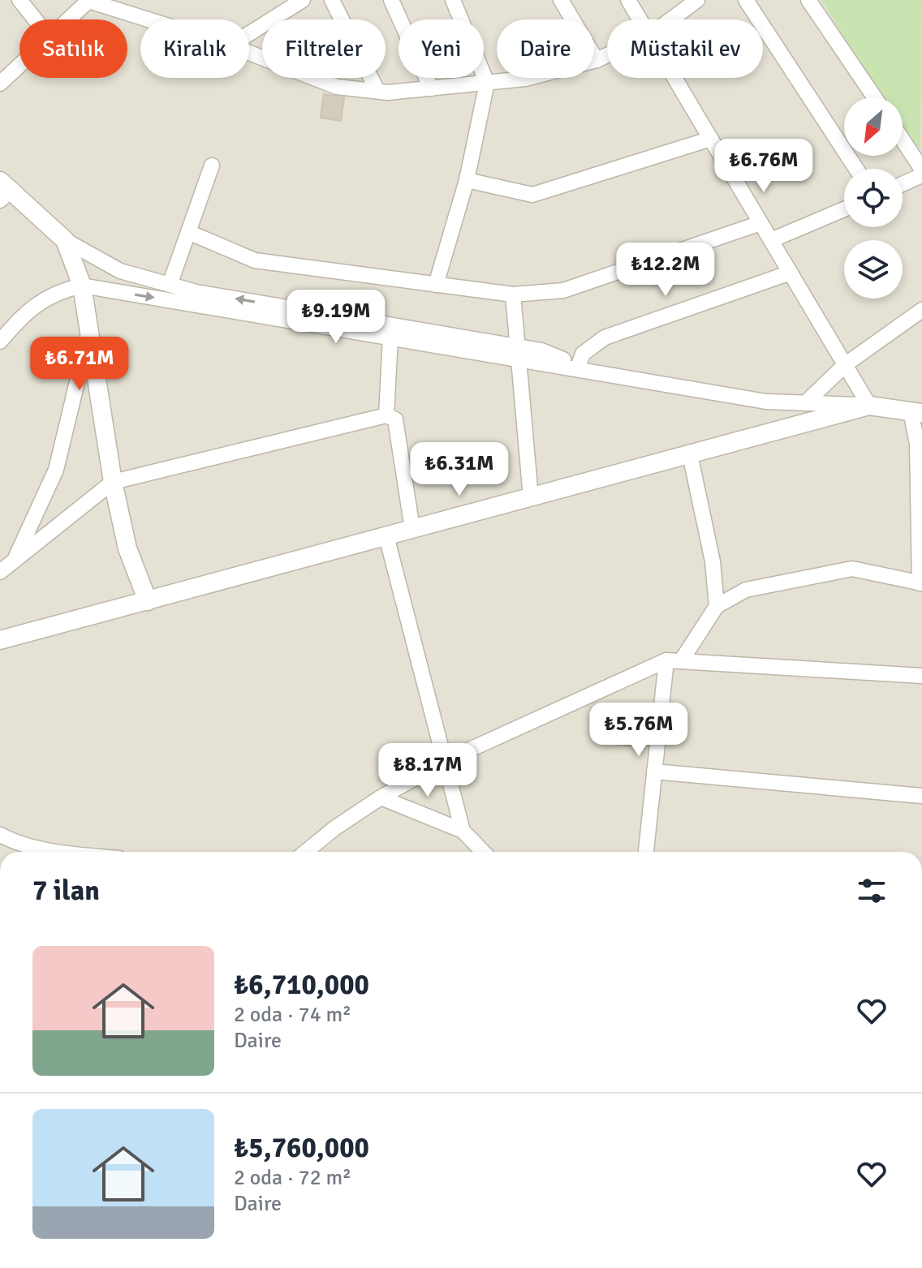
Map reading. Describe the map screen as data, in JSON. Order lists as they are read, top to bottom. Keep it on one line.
{"north":"bottom left","page":{"chip":["Satılık","Kiralık","Filtreler","Yeni","Daire","Müstakil ev"],"price":["₺6.76M","₺12.2M","₺9.19M","₺6.71M","₺6.31M","₺5.76M","₺8.17M"],"heading":"7 ilan","list":[{"name":"₺6,710,000","note":"2 oda · 74 m² · Daire"},{"name":"₺5,760,000","note":"2 oda · 72 m² · Daire"}]}}
